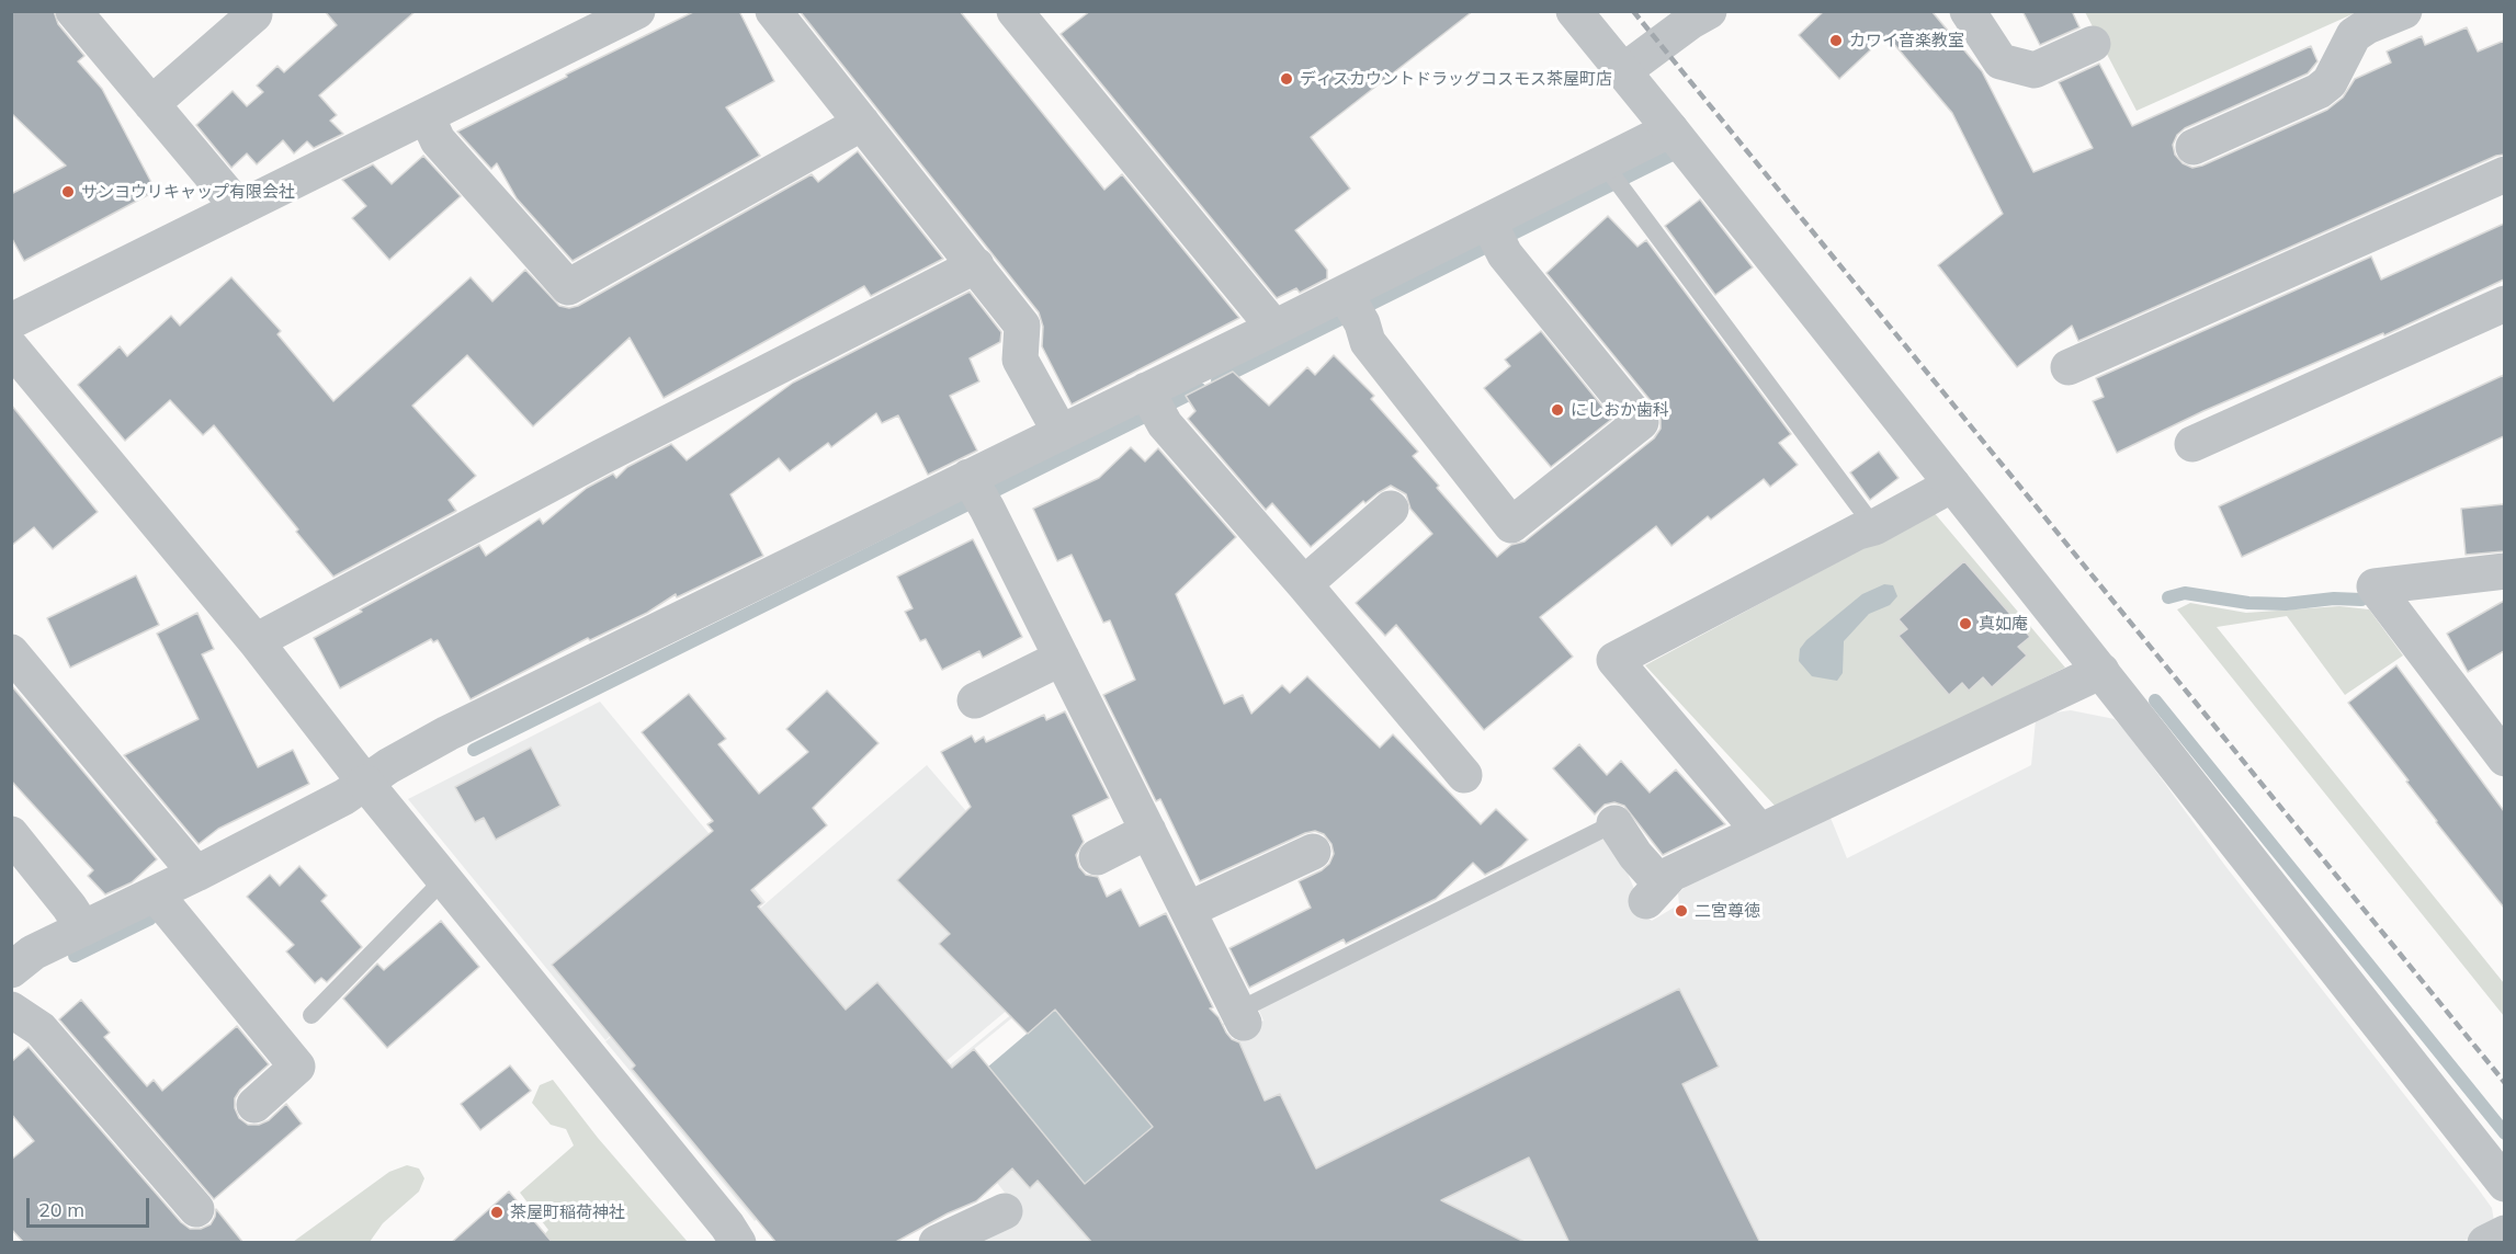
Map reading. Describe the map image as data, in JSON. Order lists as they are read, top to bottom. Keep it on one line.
{"places":["カワイ音楽教室","ディスカウントドラッグコスモス茶屋町店","サンヨウリキャップ有限会社","にしおか歯科","真如庵","二宮尊徳","茶屋町稲荷神社"],"scale_bar":"20 m"}
